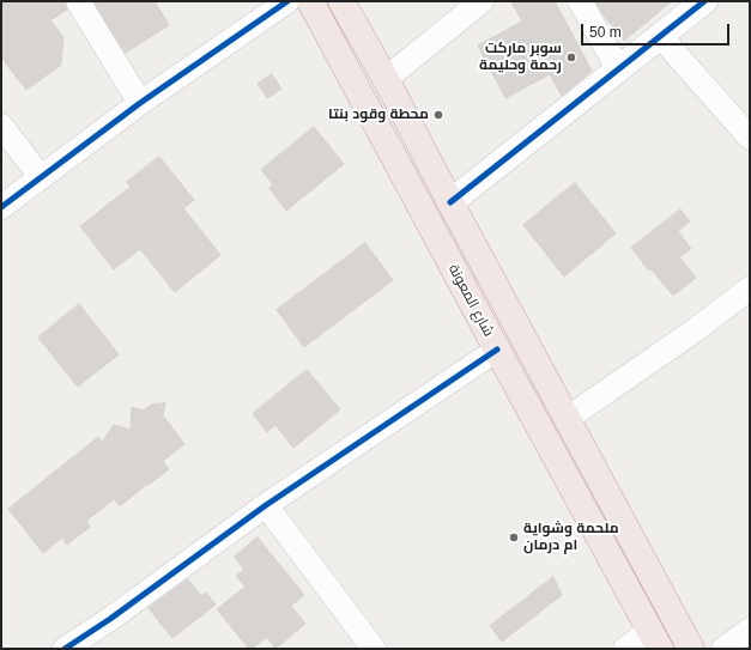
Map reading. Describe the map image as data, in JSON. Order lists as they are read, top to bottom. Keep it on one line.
{"streets":{"highway":["شارع المعونة"]},"places":["سوبر ماركت رحمة وحليمة","محطة وقود بنتا","ملحمة وشواية ام درمان"],"scale_bar":"50 m"}
